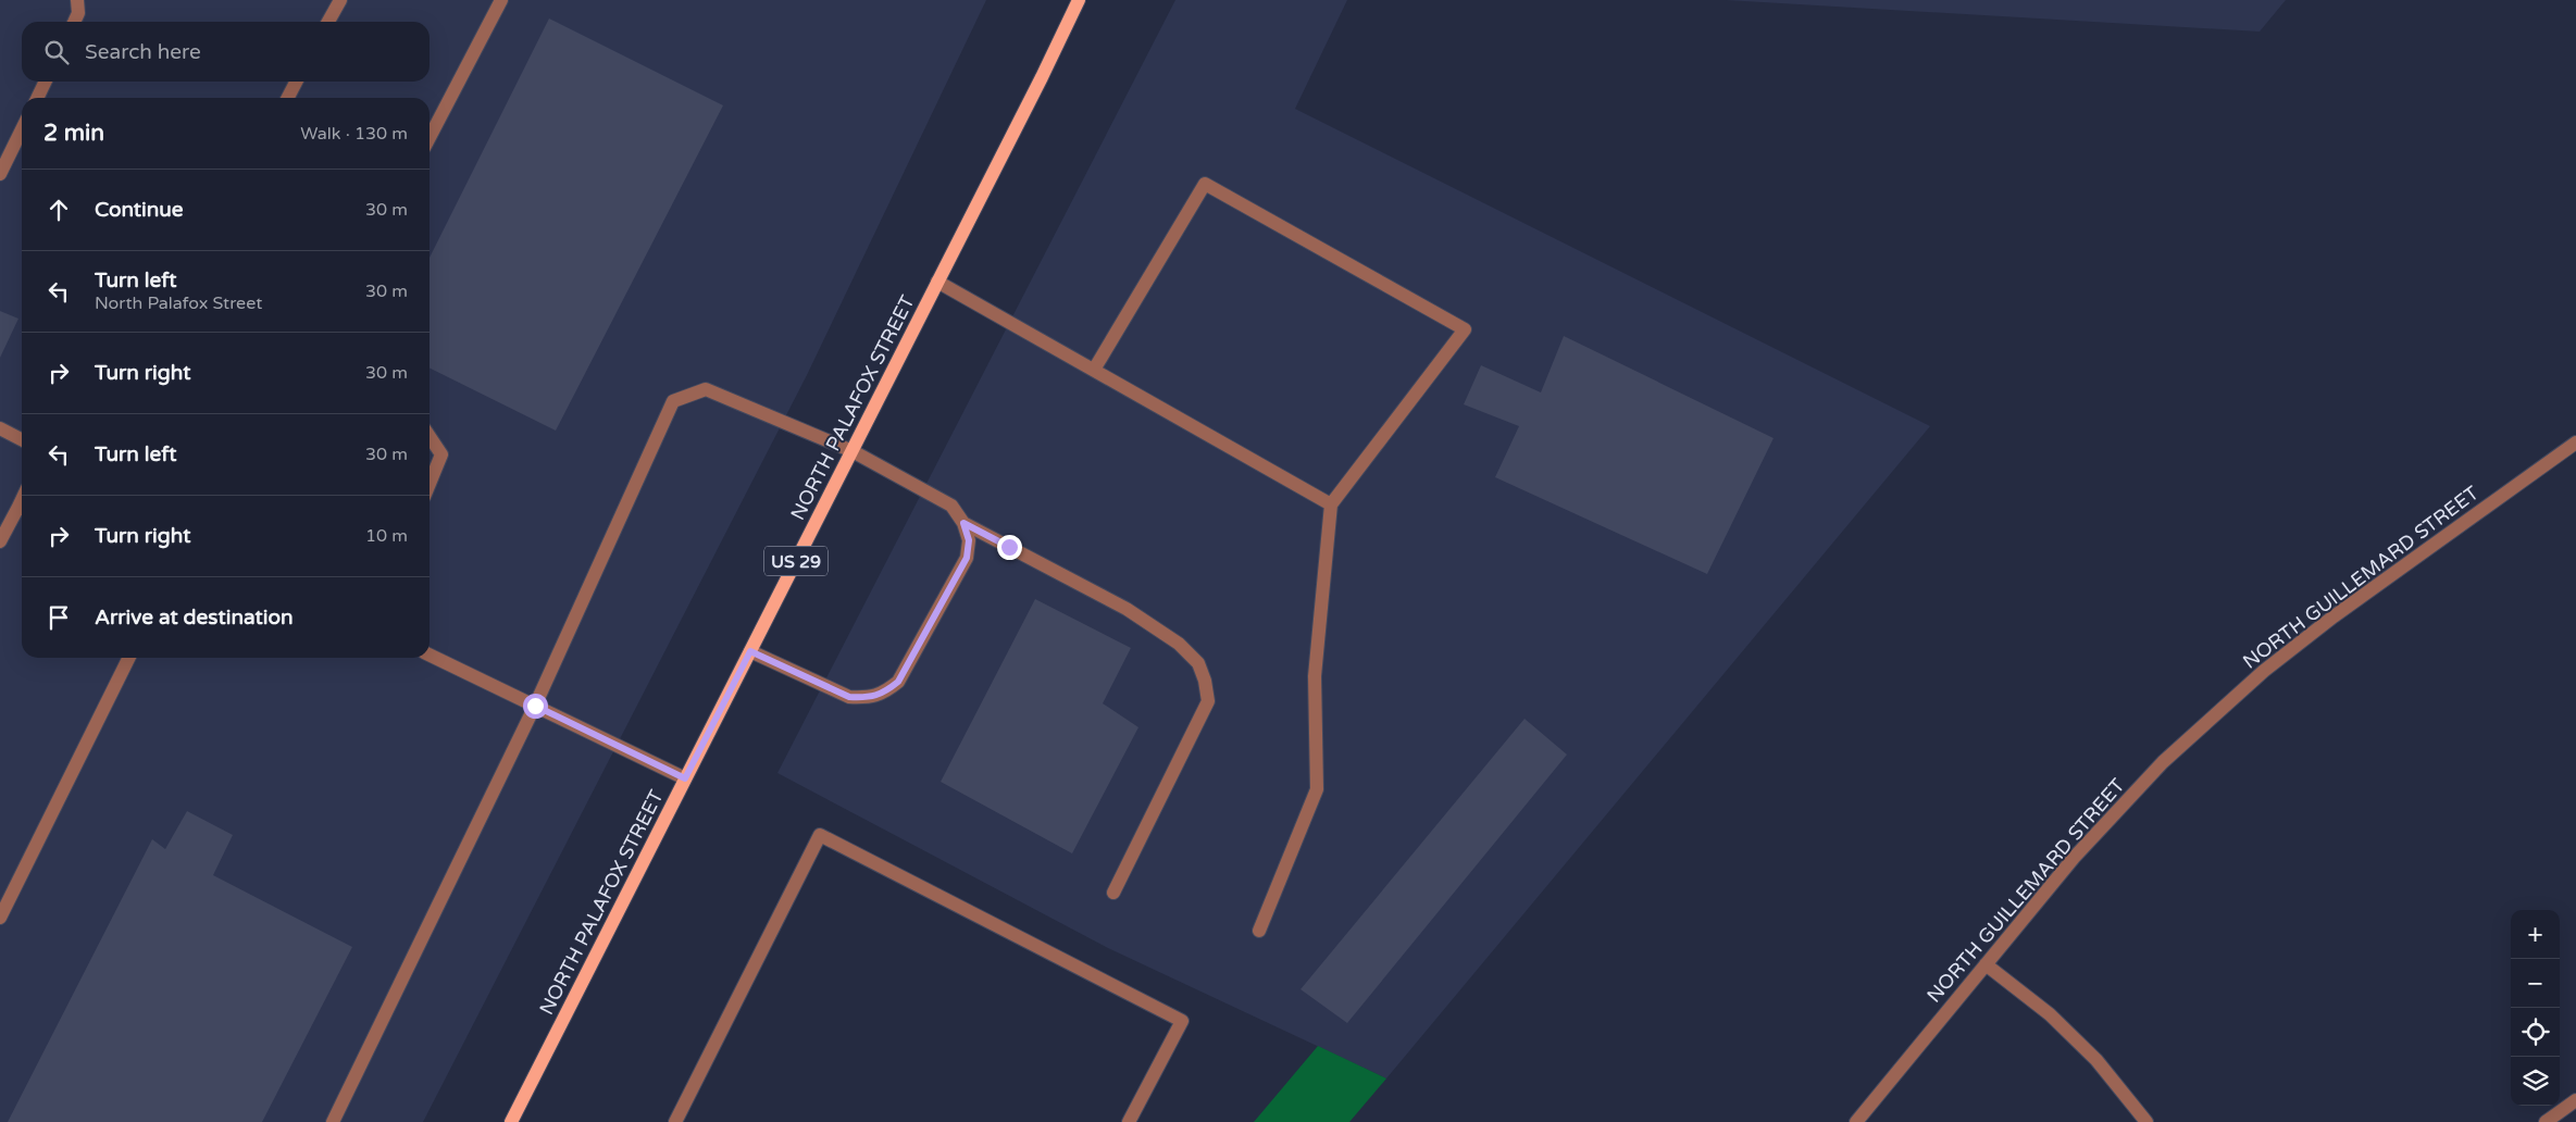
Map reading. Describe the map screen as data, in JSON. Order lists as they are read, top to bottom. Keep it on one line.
{"streets":{"main road":["NORTH PALAFOX STREET","US 29"],"street":["NORTH GUILLEMARD STREET"]},"page":{"search":"Search here","heading":["2 min","Walk · 130 m"],"list":[["Continue","30 m"],["Turn left","North Palafox Street","30 m"],["Turn right","30 m"],["Turn left","30 m"],["Turn right","10 m"],"Arrive at destination"],"map_buttons":["+","−"]}}
